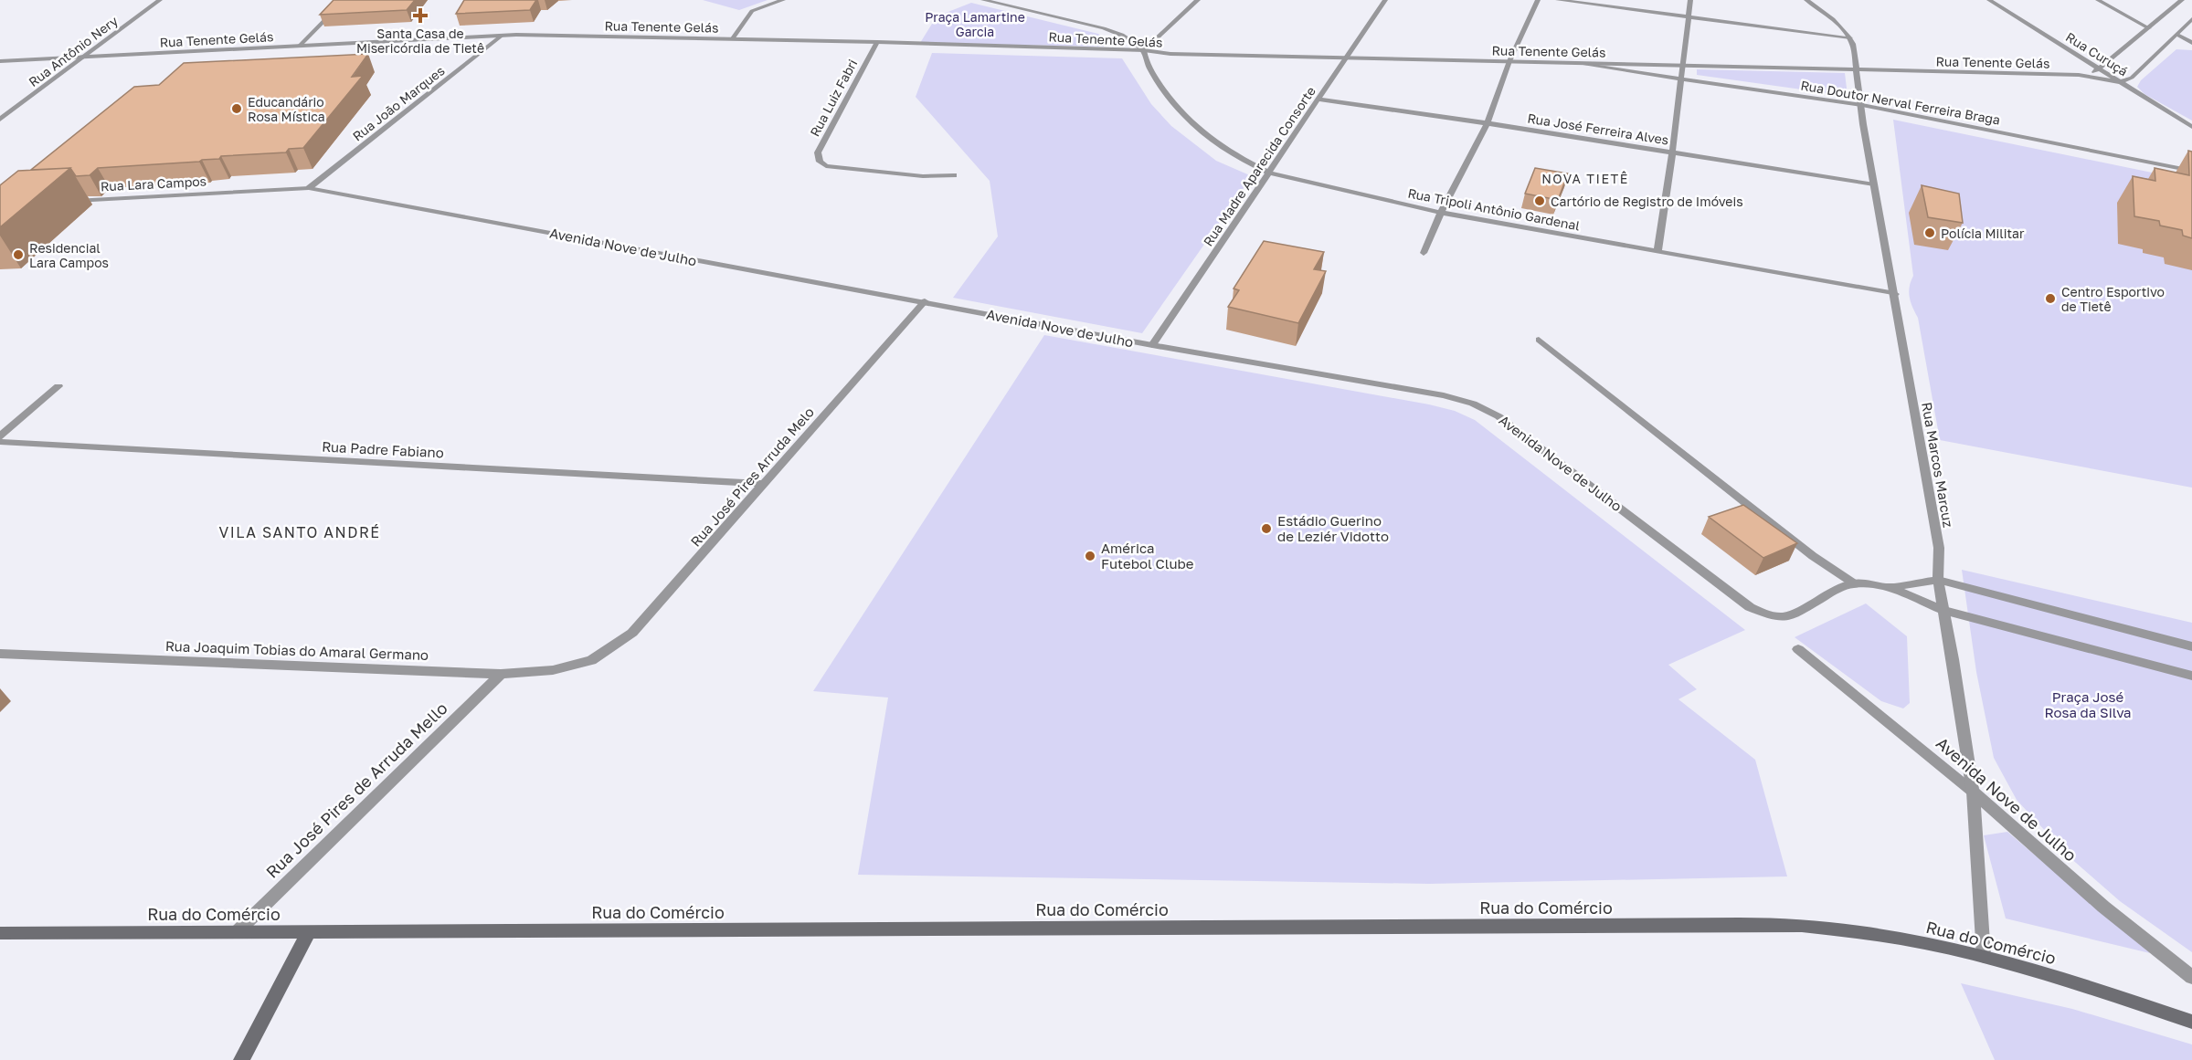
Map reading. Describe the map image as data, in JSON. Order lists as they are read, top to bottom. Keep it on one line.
{"streets":{"main road":["Rua do Comércio"],"street":["Rua Tenente Gelás","Rua Antônio Nery","Rua Curuçá","Rua Luiz Fabri","Rua Doutor Nerval Ferreira Braga","Rua João Marques","Rua José Ferreira Alves","Rua Madre Aparecida Consorte","Rua Lara Campos","Rua Tripoli Antônio Gardenal","Avenida Nove de Julho","Rua Padre Fabiano","Rua Marcos Marcuz","Rua José Pires Arruda Melo","Rua Joaquim Tobias do Amaral Germano","Rua José Pires de Arruda Mello"]},"crossings":[["Rua Tenente Gelás","Rua Antônio Nery"],["Rua Tenente Gelás","Rua Curuçá"],["Rua Tenente Gelás","Rua Luiz Fabri"],["Rua Tenente Gelás","Rua Doutor Nerval Ferreira Braga"],["Rua Tenente Gelás","Rua João Marques"],["Rua Tenente Gelás","Rua Madre Aparecida Consorte"],["Rua Tenente Gelás","Rua Tripoli Antônio Gardenal"],["Rua Tenente Gelás","Rua Marcos Marcuz"],["Rua Doutor Nerval Ferreira Braga","Rua Marcos Marcuz"],["Rua João Marques","Rua Lara Campos"],["Rua João Marques","Avenida Nove de Julho"],["Rua José Ferreira Alves","Rua Madre Aparecida Consorte"],["Rua José Ferreira Alves","Rua Marcos Marcuz"],["Rua Madre Aparecida Consorte","Rua Tripoli Antônio Gardenal"],["Rua Madre Aparecida Consorte","Avenida Nove de Julho"],["Rua Lara Campos","Avenida Nove de Julho"],["Rua Tripoli Antônio Gardenal","Rua Marcos Marcuz"],["Avenida Nove de Julho","Rua Marcos Marcuz"],["Avenida Nove de Julho","Rua José Pires Arruda Melo"],["Rua Padre Fabiano","Rua José Pires Arruda Melo"],["Rua Marcos Marcuz","Rua do Comércio"],["Rua José Pires Arruda Melo","Rua Joaquim Tobias do Amaral Germano"],["Rua Joaquim Tobias do Amaral Germano","Rua José Pires de Arruda Mello"],["Rua José Pires de Arruda Mello","Rua do Comércio"]],"districts":["NOVA TIETÊ","VILA SANTO ANDRÉ"],"parks":["Praça Lamartine Garcia","Praça José Rosa da Silva"],"places":{"health":["Santa Casa de Misericórdia de Tietê"],"other":["Educandário Rosa Mística","Cartório de Registro de Imóveis","Polícia Militar","Residencial Lara Campos","Centro Esportivo de Tietê","Estádio Guerino de Leziér Vidotto","América Futebol Clube"]}}
